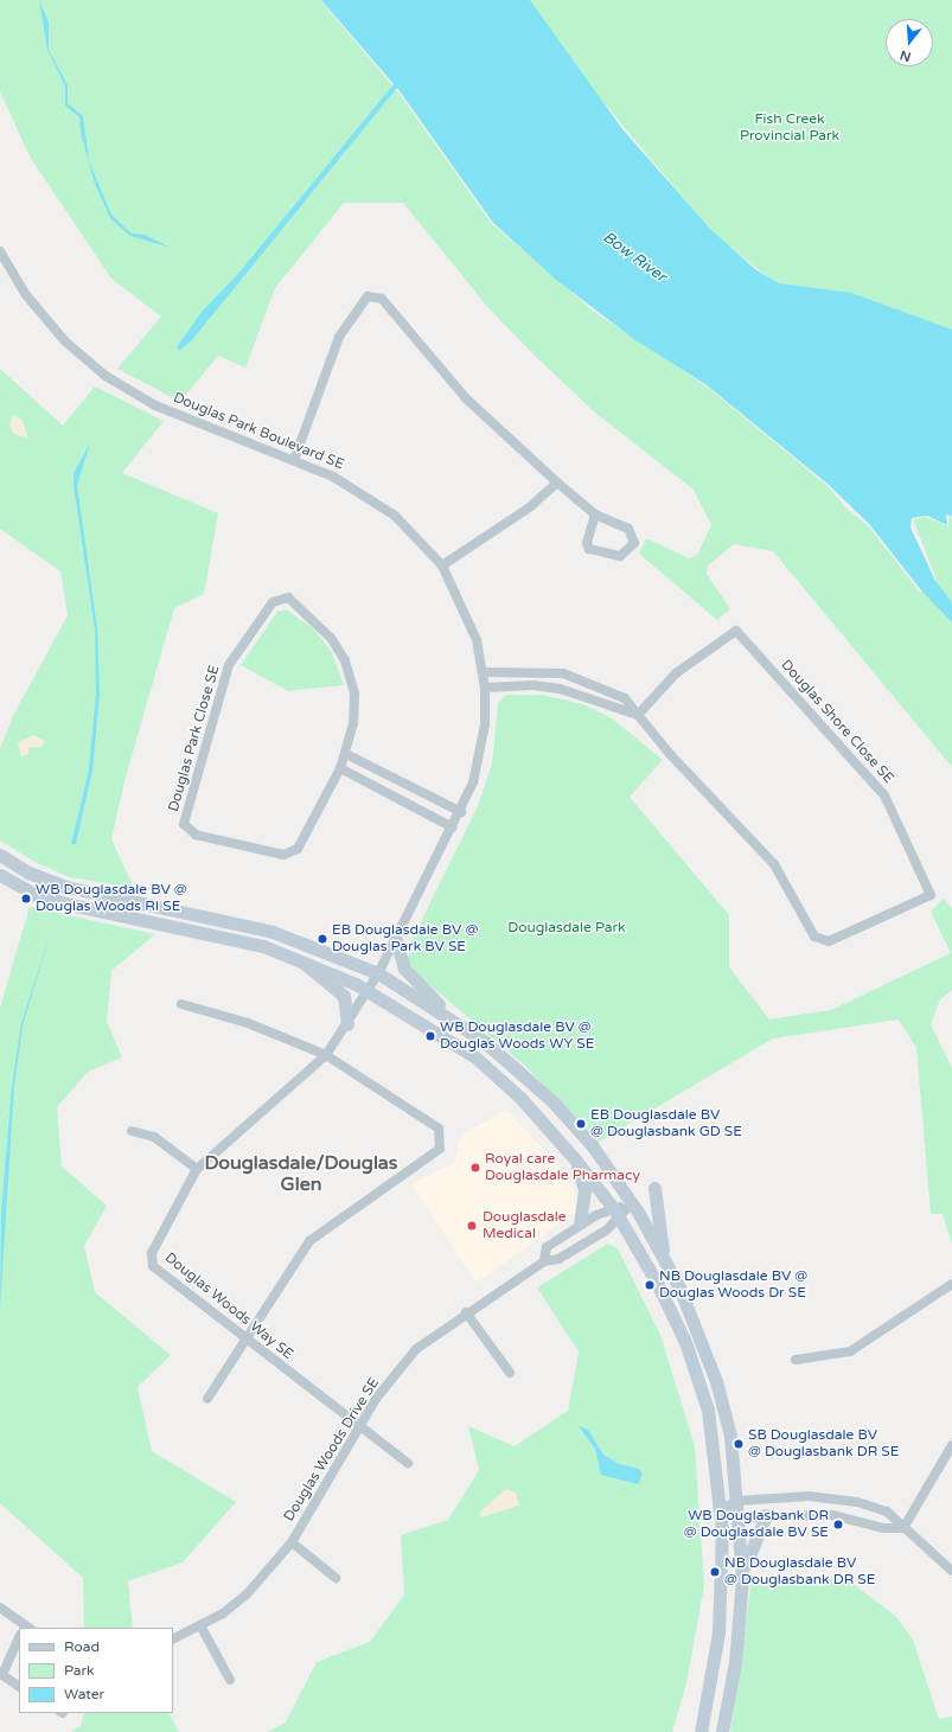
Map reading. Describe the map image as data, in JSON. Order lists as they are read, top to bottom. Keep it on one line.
{"streets":{"street":["Douglas Park Boulevard SE","Douglas Shore Close SE","Douglas Park Close SE","Douglas Woods Way SE","Douglas Woods Drive SE"]},"crossings":[["Douglas Park Boulevard SE","Douglas Shore Close SE"],["Douglas Park Boulevard SE","Douglas Woods Way SE"],["Douglas Woods Way SE","Douglas Woods Drive SE"]],"districts":["Douglasdale/Douglas Glen"],"water":["Bow River"],"parks":["Fish Creek Provincial Park","Douglasdale Park"],"places":["WB Douglasdale BV @ Douglas Woods RI SE","EB Douglasdale BV @ Douglas Park BV SE","WB Douglasdale BV @ Douglas Woods WY SE","EB Douglasdale BV @ Douglasbank GD SE","Royal care Douglasdale Pharmacy","Douglasdale Medical","NB Douglasdale BV @ Douglas Woods Dr SE","SB Douglasdale BV @ Douglasbank DR SE","WB Douglasbank DR @ Douglasdale BV SE","NB Douglasdale BV @ Douglasbank DR SE"],"legend":["Road","Park","Water"],"north":"bottom"}
